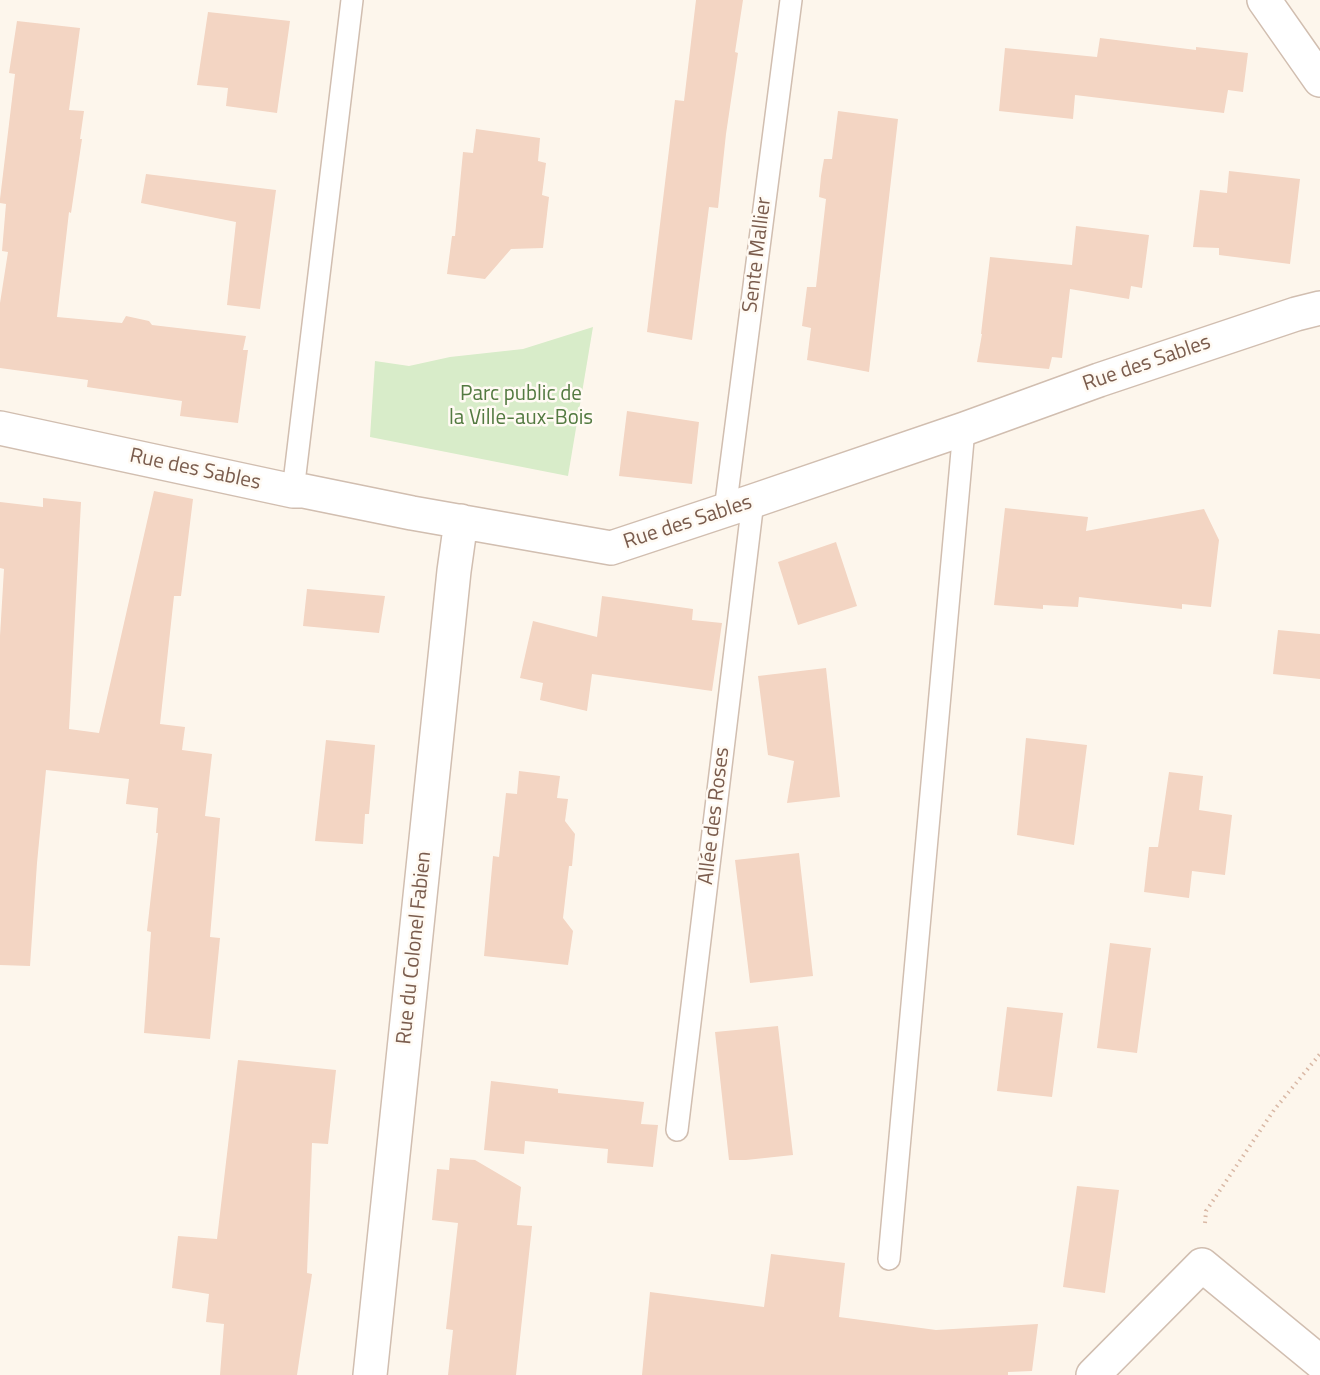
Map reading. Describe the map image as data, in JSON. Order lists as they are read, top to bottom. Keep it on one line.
{"streets":{"street":["Rue des Sables","Rue du Colonel Fabien"],"lane":["Sente Mallier","Allée des Roses"]},"crossings":[["Sente Mallier","Rue des Sables"],["Sente Mallier","Allée des Roses"],["Rue des Sables","Allée des Roses"],["Rue des Sables","Rue du Colonel Fabien"]],"parks":["Parc public de la Ville-aux-Bois"]}
